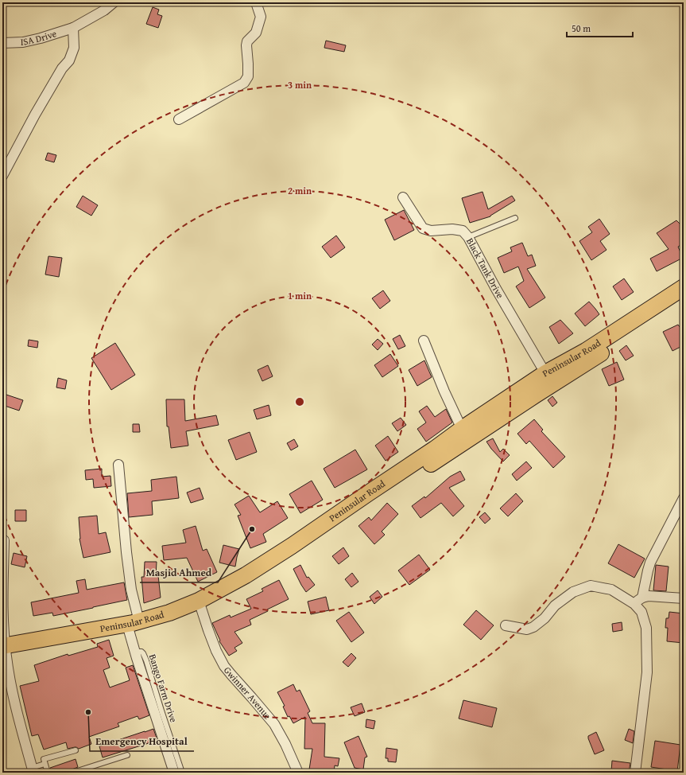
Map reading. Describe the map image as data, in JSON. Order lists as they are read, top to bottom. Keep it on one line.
{"streets":{"main road":["Peninsular Road"],"street":["ISA Drive","Black Tank Drive","Gwinner Avenue"],"lane":["Bango Farm Drive"]},"crossings":[["Black Tank Drive","Peninsular Road"],["Peninsular Road","Gwinner Avenue"]],"places":["Masjid Ahmed","Emergency Hospital"],"scale_bar":"50 m","rings":["3 min","2 min","1 min"]}
